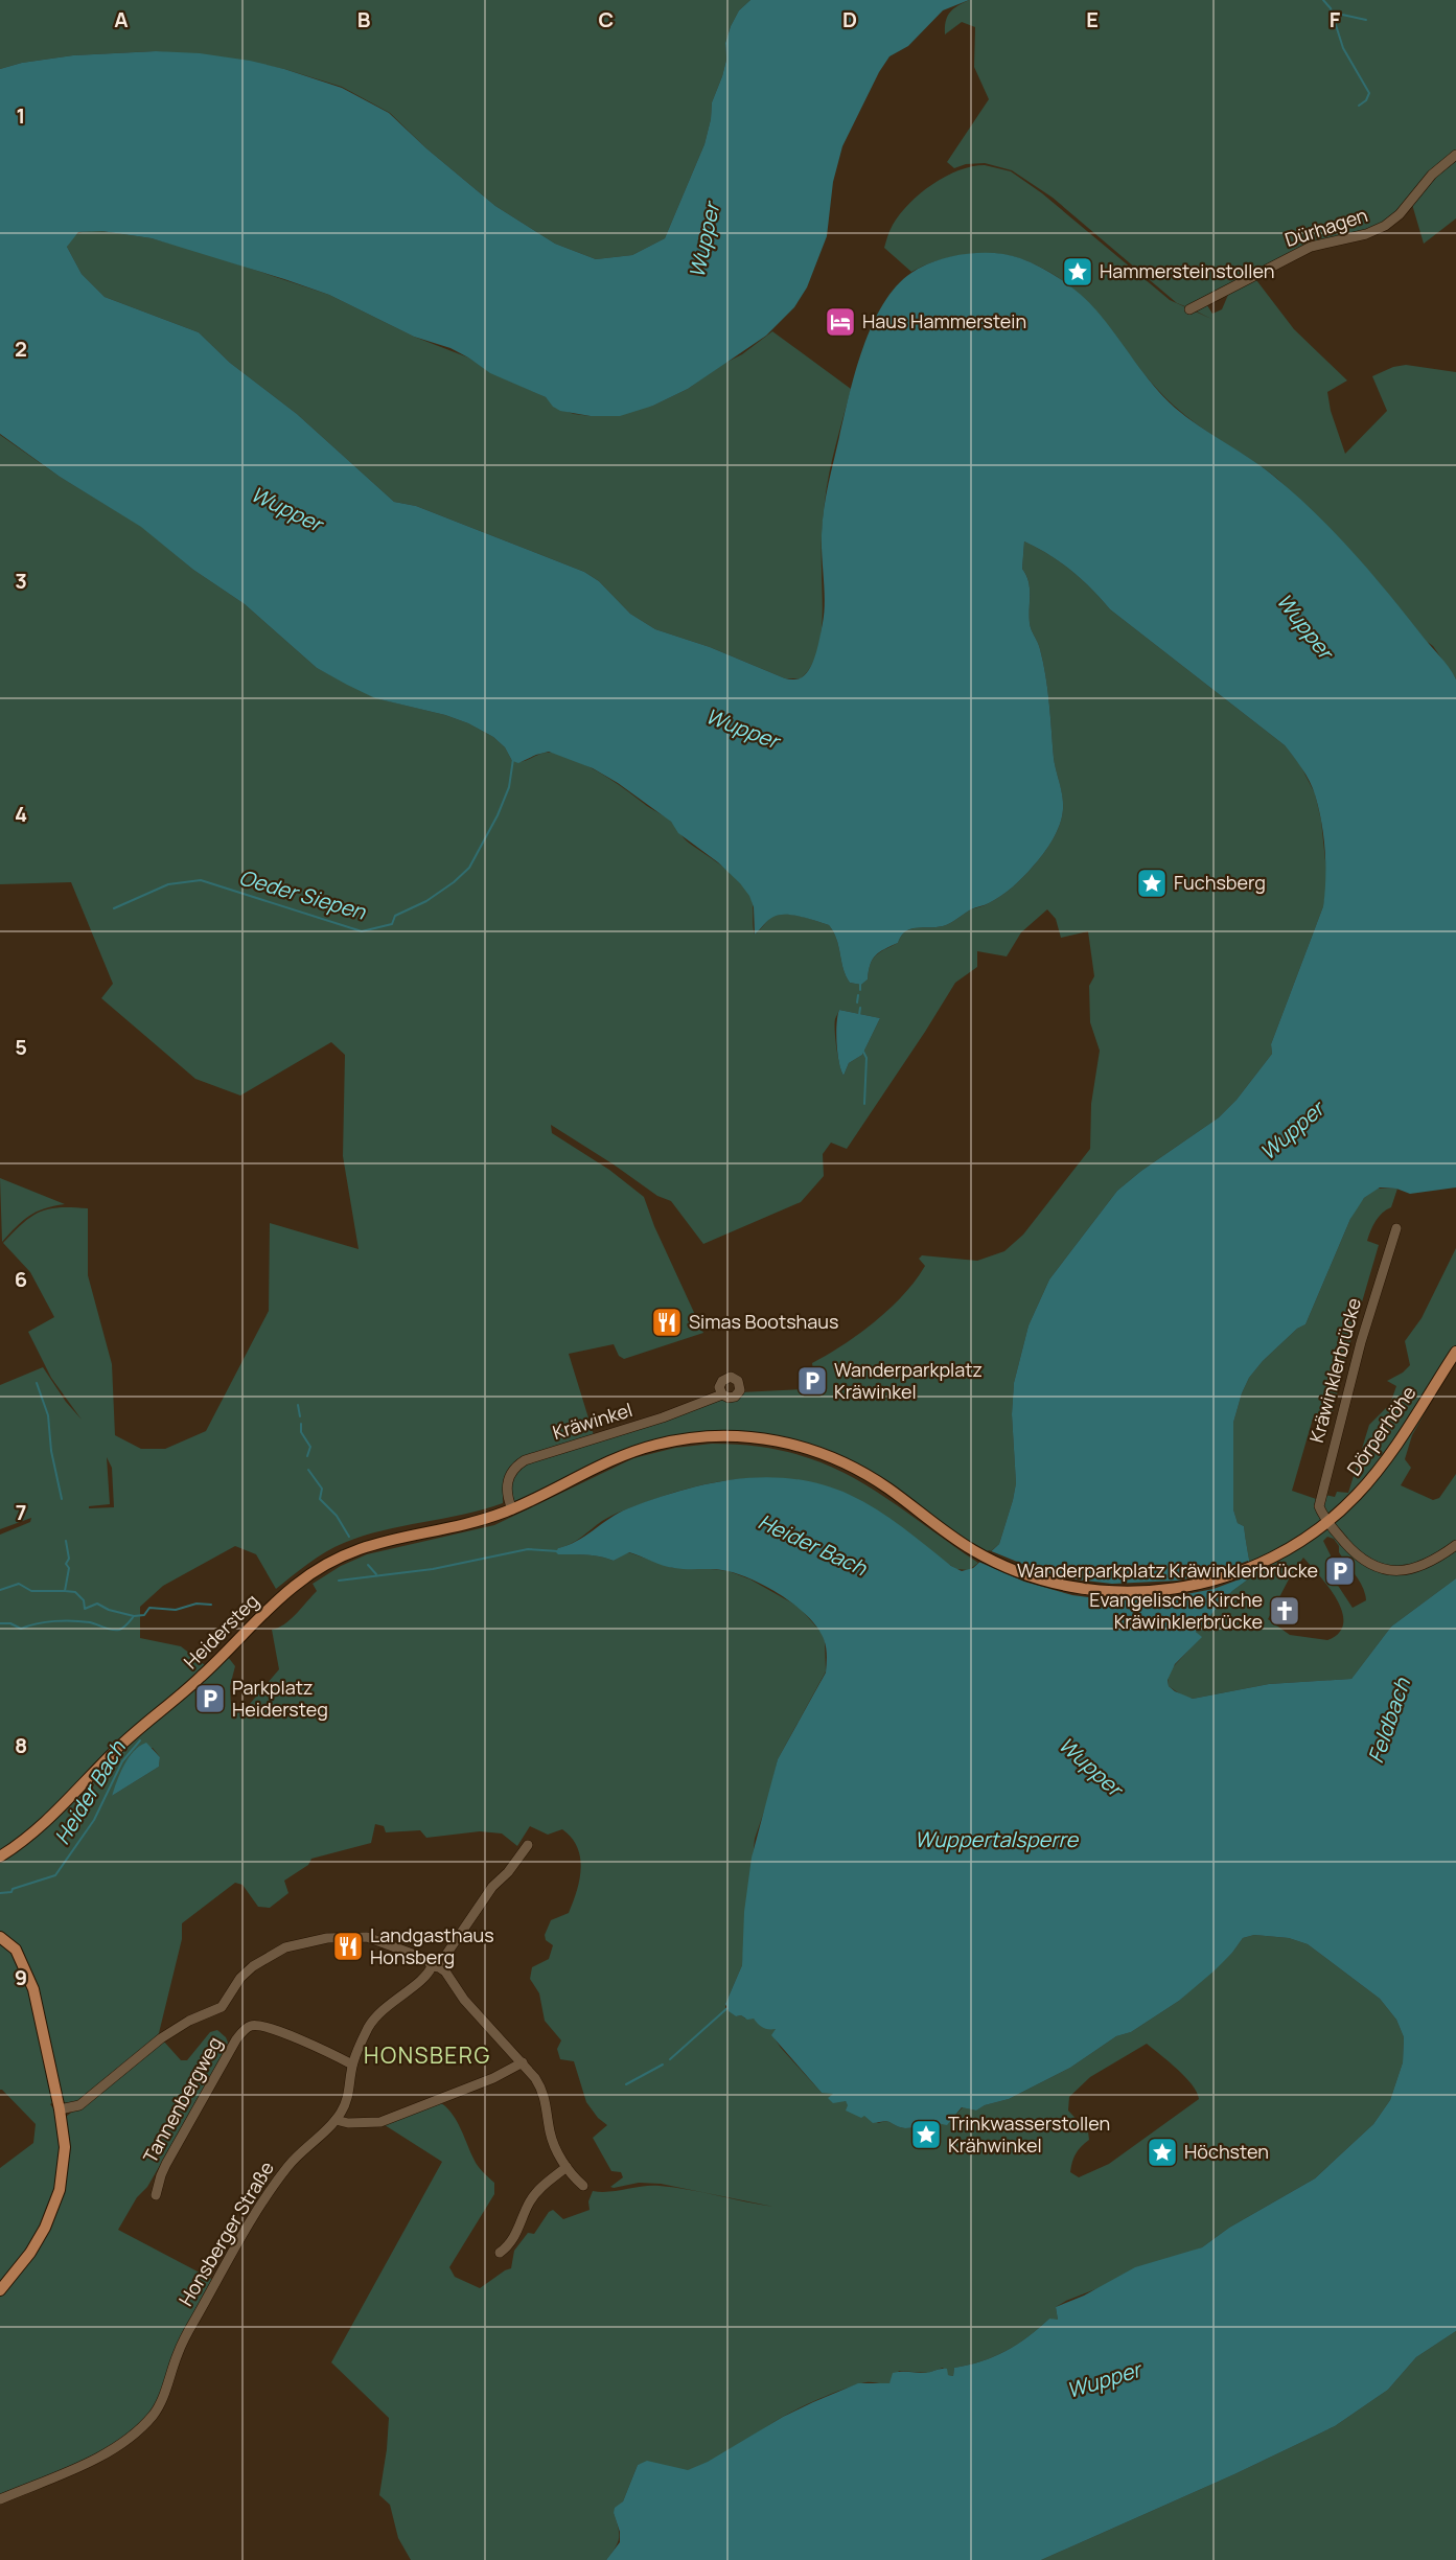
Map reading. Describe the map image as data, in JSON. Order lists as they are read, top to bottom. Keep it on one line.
{"streets":{"main road":["Dörperhöhe","Heidersteg"],"street":["Dürhagen","Kräwinklerbrücke","Kräwinkel","Tannenbergweg","Honsberger Straße"]},"crossings":[["Kräwinklerbrücke","Dörperhöhe"],["Kräwinkel","Heidersteg"],["Dörperhöhe","Heidersteg"],["Tannenbergweg","Honsberger Straße"]],"districts":["HONSBERG"],"water":["Wupper","Oeder Siepen","Heider Bach","Feldbach","Wuppertalsperre"],"places":{"place":["Hammersteinstollen","Fuchsberg","Trinkwasserstollen Krähwinkel","Höchsten"],"hotel":["Haus Hammerstein"],"restaurant":["Simas Bootshaus","Landgasthaus Honsberg"],"parking":["Wanderparkplatz Kräwinkel","Wanderparkplatz Kräwinklerbrücke","Parkplatz Heidersteg"],"church":["Evangelische Kirche Kräwinklerbrücke"]},"grid":{"columns":["A","B","C","D","E","F"],"rows":["1","2","3","4","5","6","7","8","9"]}}
